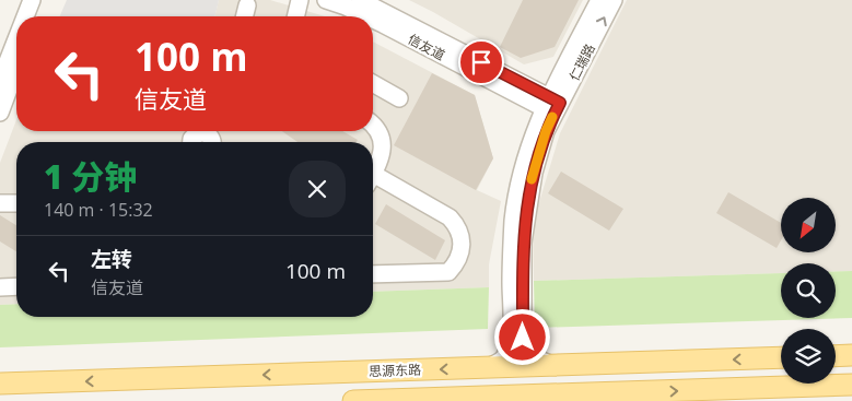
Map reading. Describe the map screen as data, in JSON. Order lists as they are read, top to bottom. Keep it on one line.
{"streets":{"main road":["思源东路"],"street":["信友道","仁瑞路"]},"crossings":[["仁瑞路","思源东路"]],"north":"bottom left","page":{"turn":["100 m","信友道"],"heading":["1 分钟","140 m · 15:32"],"list":[{"name":"左转","note":"信友道","value":"100 m"}]}}
